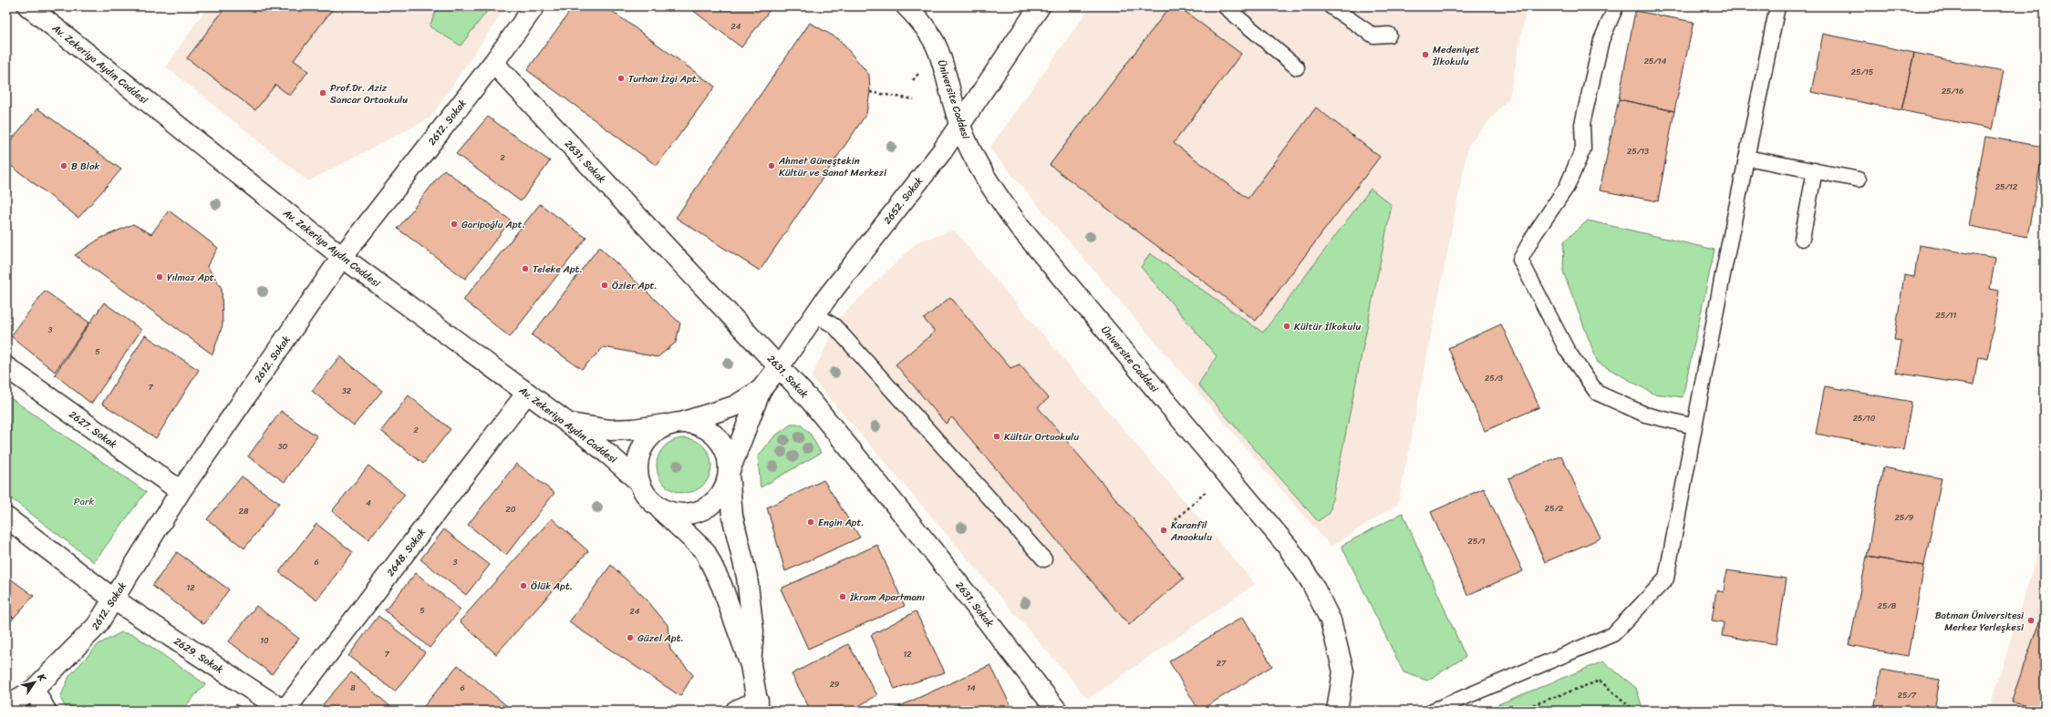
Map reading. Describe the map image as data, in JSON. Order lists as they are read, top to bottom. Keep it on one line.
{"streets":{"street":["Av. Zekeriya Aydın Caddesi","Üniversite Caddesi","2612. Sokak","2631. Sokak","2652. Sokak","2627. Sokak","2648. Sokak","2629. Sokak"]},"crossings":[["Av. Zekeriya Aydın Caddesi","2612. Sokak"],["Av. Zekeriya Aydın Caddesi","2648. Sokak"],["Üniversite Caddesi","2652. Sokak"],["2612. Sokak","2631. Sokak"],["2612. Sokak","2627. Sokak"],["2612. Sokak","2629. Sokak"],["2631. Sokak","2652. Sokak"],["2648. Sokak","2629. Sokak"]],"parks":["Park"],"places":["Medeniyet İlkokulu","Turhan İzgi Apt.","Prof.Dr. Aziz Sancar Ortaokulu","B Blok","Ahmet Güneştekin Kültür ve Sanat Merkezi","Garipoğlu Apt.","Teleke Apt.","Yılmaz Apt.","Özler Apt.","Kültür İlkokulu","Kültür Ortaokulu","Engin Apt.","Karanfil Anaokulu","Ölük Apt.","İkram Apartmanı","Batman Üniversitesi Merkez Yerleşkesi","Güzel Apt."],"house_numbers":["24","25/14","25/15","25/16","25/13","2","25/12","25/11","3","5","25/3","7","32","25/10","2","30","4","25/2","20","28","25/9","25/1","6","3","12","25/8","5","24","10","7","12","27","29","8","6","14","25/7"],"north":"top right"}
